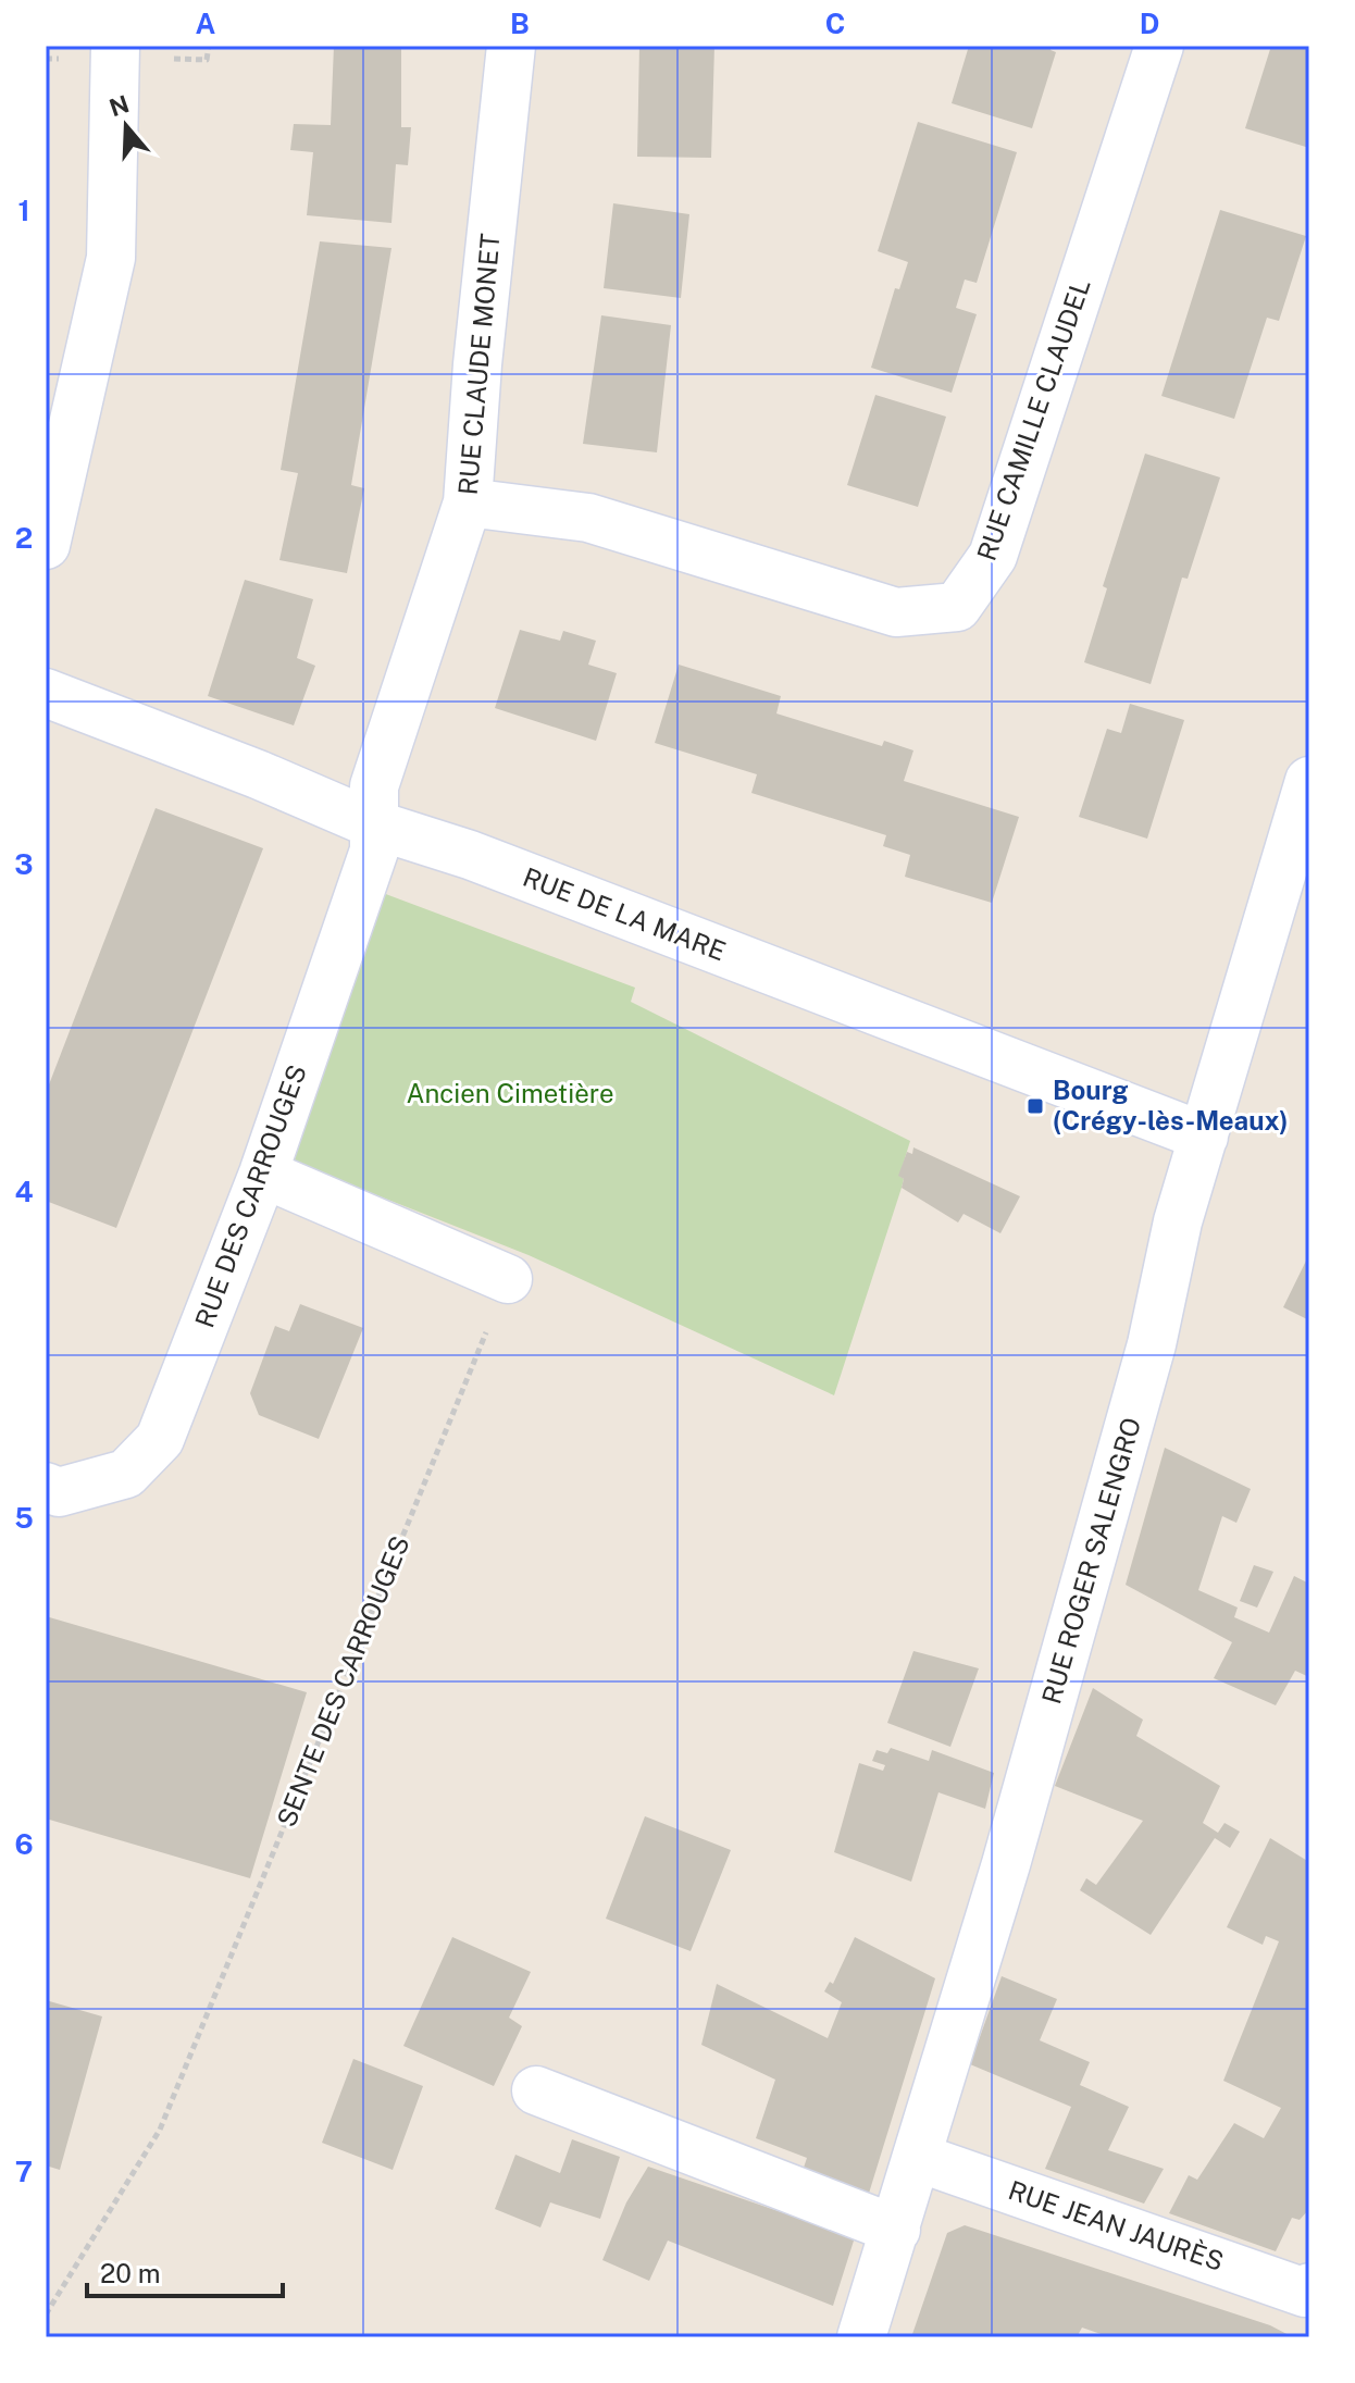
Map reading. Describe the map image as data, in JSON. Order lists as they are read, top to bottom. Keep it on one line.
{"streets":{"street":["RUE CLAUDE MONET","RUE CAMILLE CLAUDEL","RUE DE LA MARE","RUE DES CARROUGES","RUE ROGER SALENGRO","RUE JEAN JAURÈS"],"path":["SENTE DES CARROUGES"]},"crossings":[["RUE CLAUDE MONET","RUE CAMILLE CLAUDEL"],["RUE CLAUDE MONET","RUE DE LA MARE"],["RUE CLAUDE MONET","RUE DES CARROUGES"],["RUE DE LA MARE","RUE DES CARROUGES"],["RUE DE LA MARE","RUE ROGER SALENGRO"],["RUE ROGER SALENGRO","RUE JEAN JAURÈS"]],"parks":["Ancien Cimetière"],"places":{"transit":["Bourg (Crégy-lès-Meaux)"]},"scale_bar":"20 m","north":"top","grid":{"columns":["A","B","C","D"],"rows":["1","2","3","4","5","6","7"]}}
